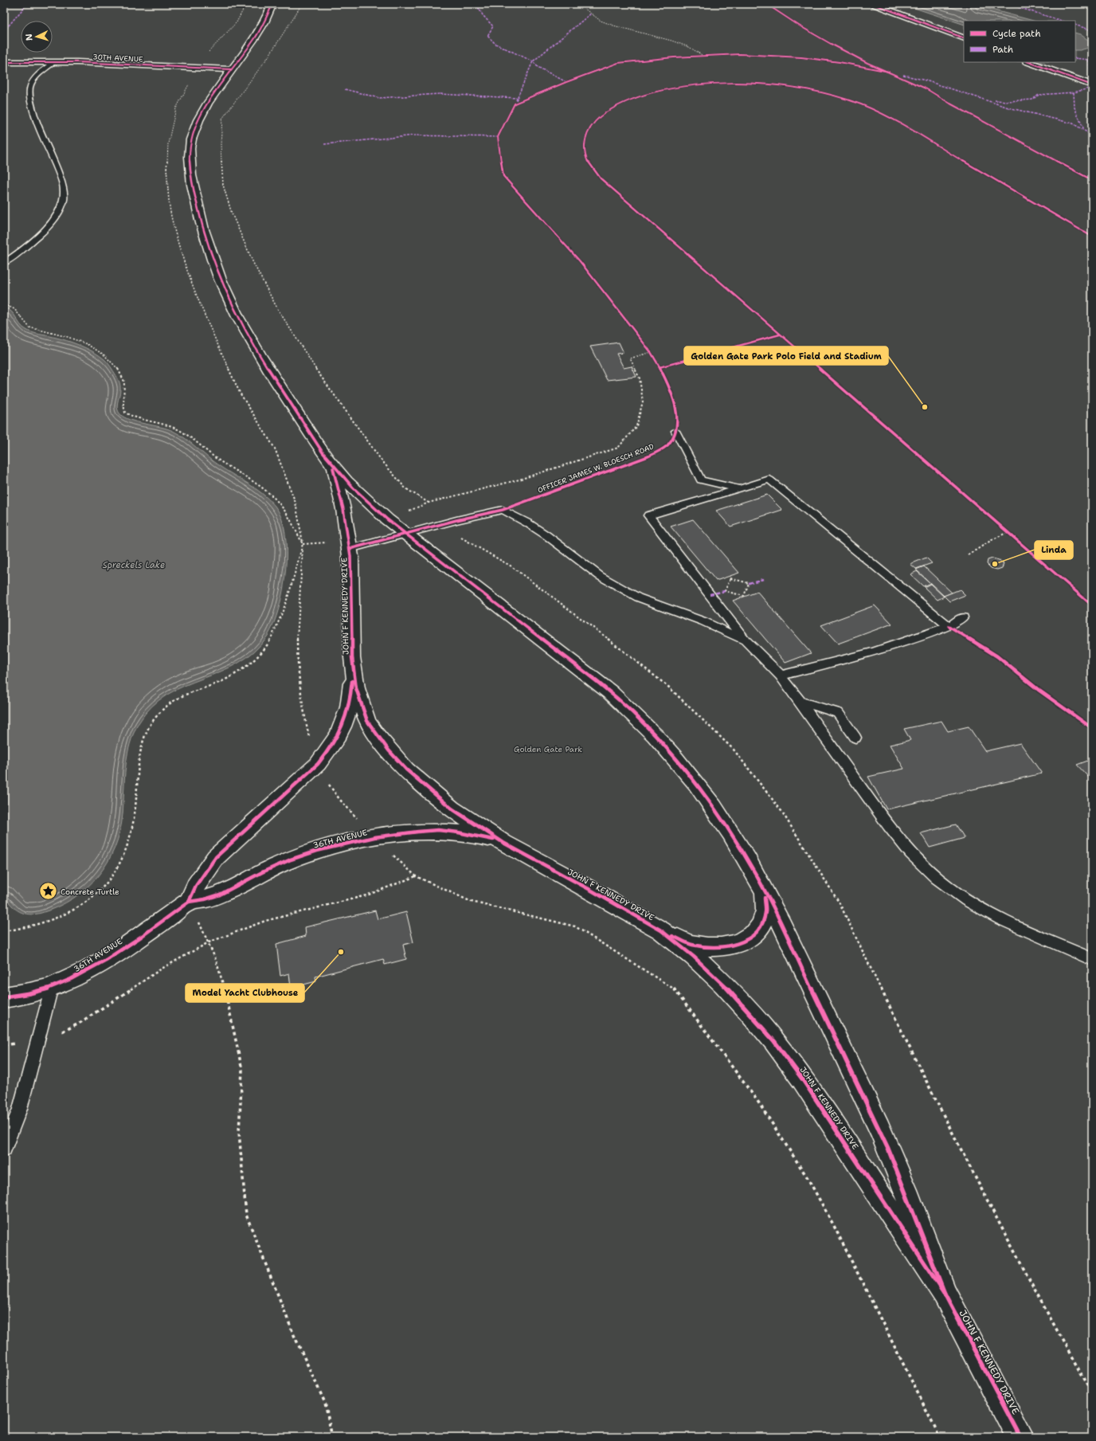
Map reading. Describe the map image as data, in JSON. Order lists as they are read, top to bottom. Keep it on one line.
{"streets":{"street":["30TH AVENUE","JOHN F KENNEDY DRIVE","36TH AVENUE"],"cycle path":["OFFICER JAMES W. BLOESCH ROAD"]},"crossings":[["30TH AVENUE","JOHN F KENNEDY DRIVE"],["JOHN F KENNEDY DRIVE","36TH AVENUE"]],"water":["Spreckels Lake"],"parks":["Golden Gate Park"],"places":{"other":["Golden Gate Park Polo Field and Stadium","Linda","Model Yacht Clubhouse"],"place":["Concrete Turtle"]},"legend":["Cycle path","Path"],"north":"left"}
